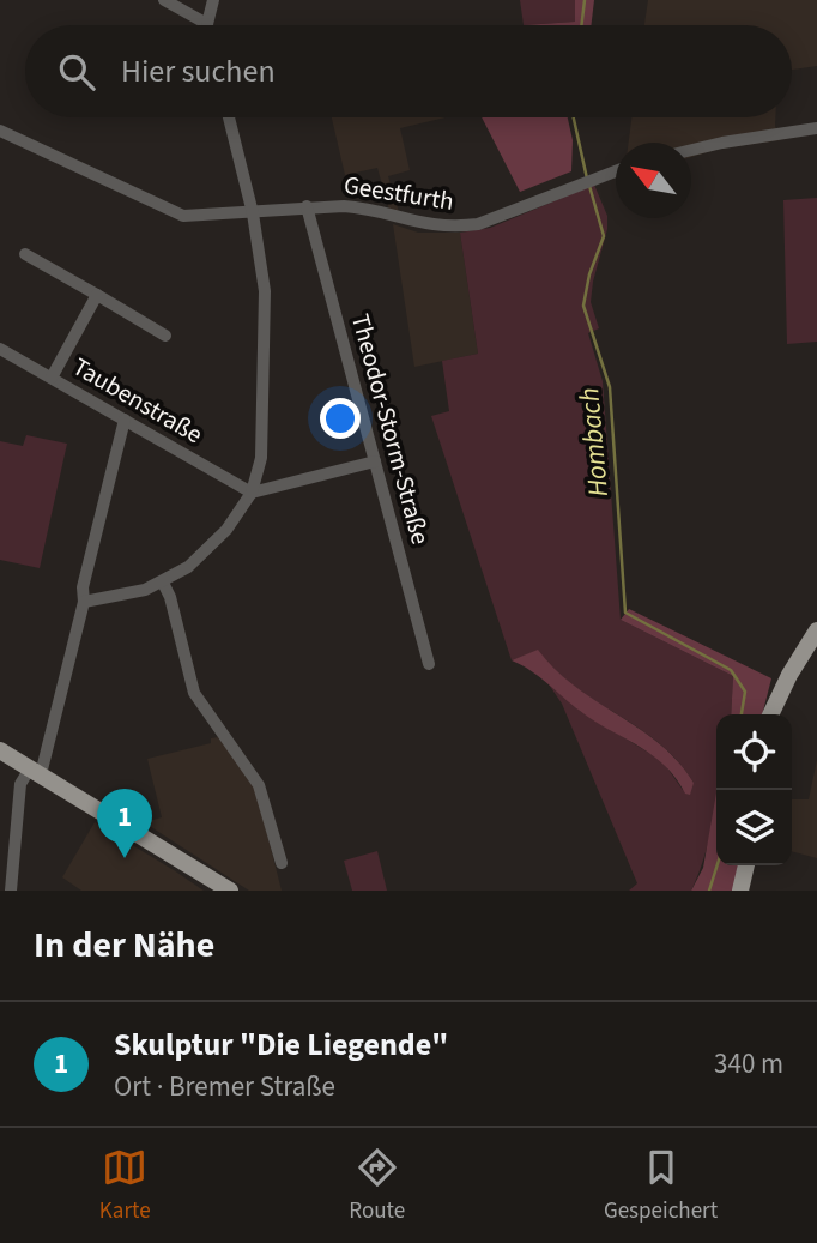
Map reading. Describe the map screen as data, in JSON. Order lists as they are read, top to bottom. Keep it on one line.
{"streets":{"street":["Geestfurth","Taubenstraße","Theodor-Storm-Straße"]},"crossings":[["Geestfurth","Theodor-Storm-Straße"]],"water":["Hombach"],"north":"top left","page":{"search":"Hier suchen","pins":"1","heading":"In der Nähe","list":[{"mark":"1","name":"Skulptur \"Die Liegende\"","note":"Ort · Bremer Straße","value":"340 m"}],"nav":["Karte","Route","Gespeichert"]}}
